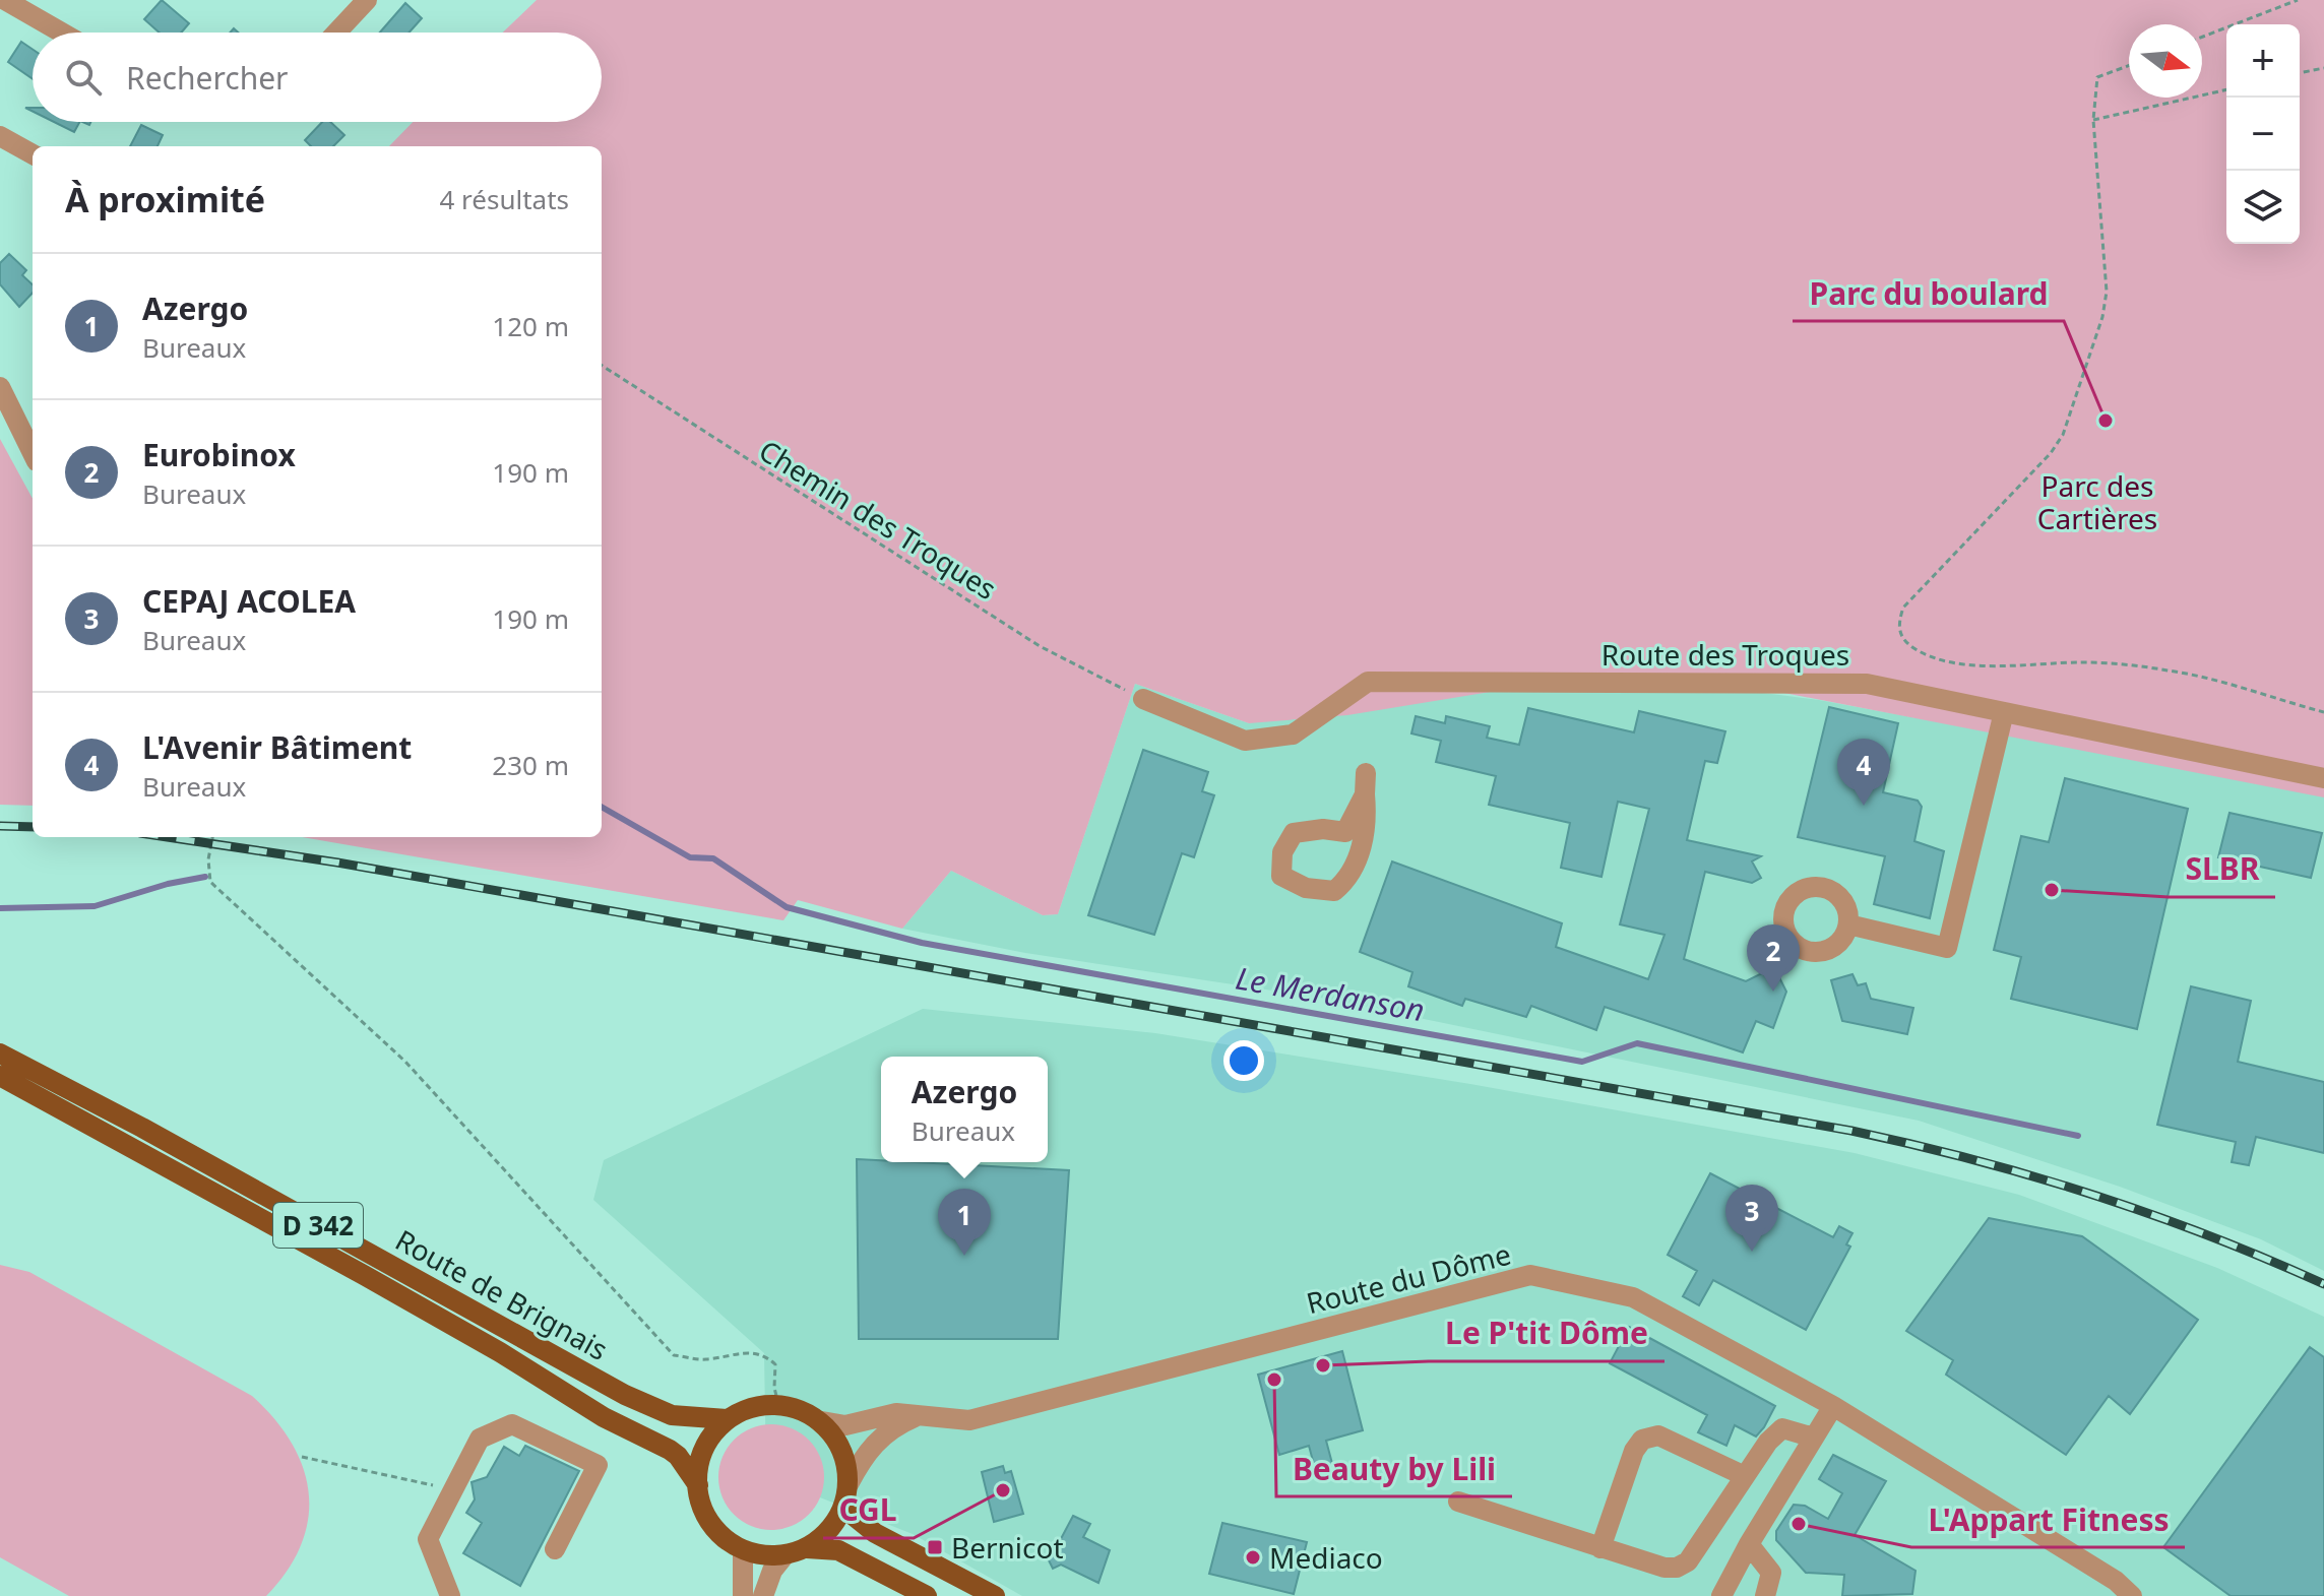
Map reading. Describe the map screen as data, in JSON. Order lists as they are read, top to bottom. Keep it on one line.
{"streets":{"main road":["D 342","Route de Brignais"],"street":["Route des Troques","Route du Dôme"],"path":["Chemin des Troques"]},"crossings":[["Chemin des Troques","Route des Troques"],["Route du Dôme","Route de Brignais"]],"water":["Le Merdanson"],"parks":["Parc des Cartières"],"places":{"other":["Parc du boulard","SLBR","Le P'tit Dôme","Beauty by Lili","CGL","L'Appart Fitness","Mediaco"],"transit":["Bernicot"]},"north":"right","page":{"map_buttons":["+","−"],"search":"Rechercher","heading":["À proximité","4 résultats"],"list":[{"mark":"1","name":"Azergo","note":"Bureaux","value":"120 m"},{"mark":"2","name":"Eurobinox","note":"Bureaux","value":"190 m"},{"mark":"3","name":"CEPAJ ACOLEA","note":"Bureaux","value":"190 m"},{"mark":"4","name":"L'Avenir Bâtiment","note":"Bureaux","value":"230 m"}],"pins":["4","2","3","1"],"popup":["Azergo","Bureaux"]}}
